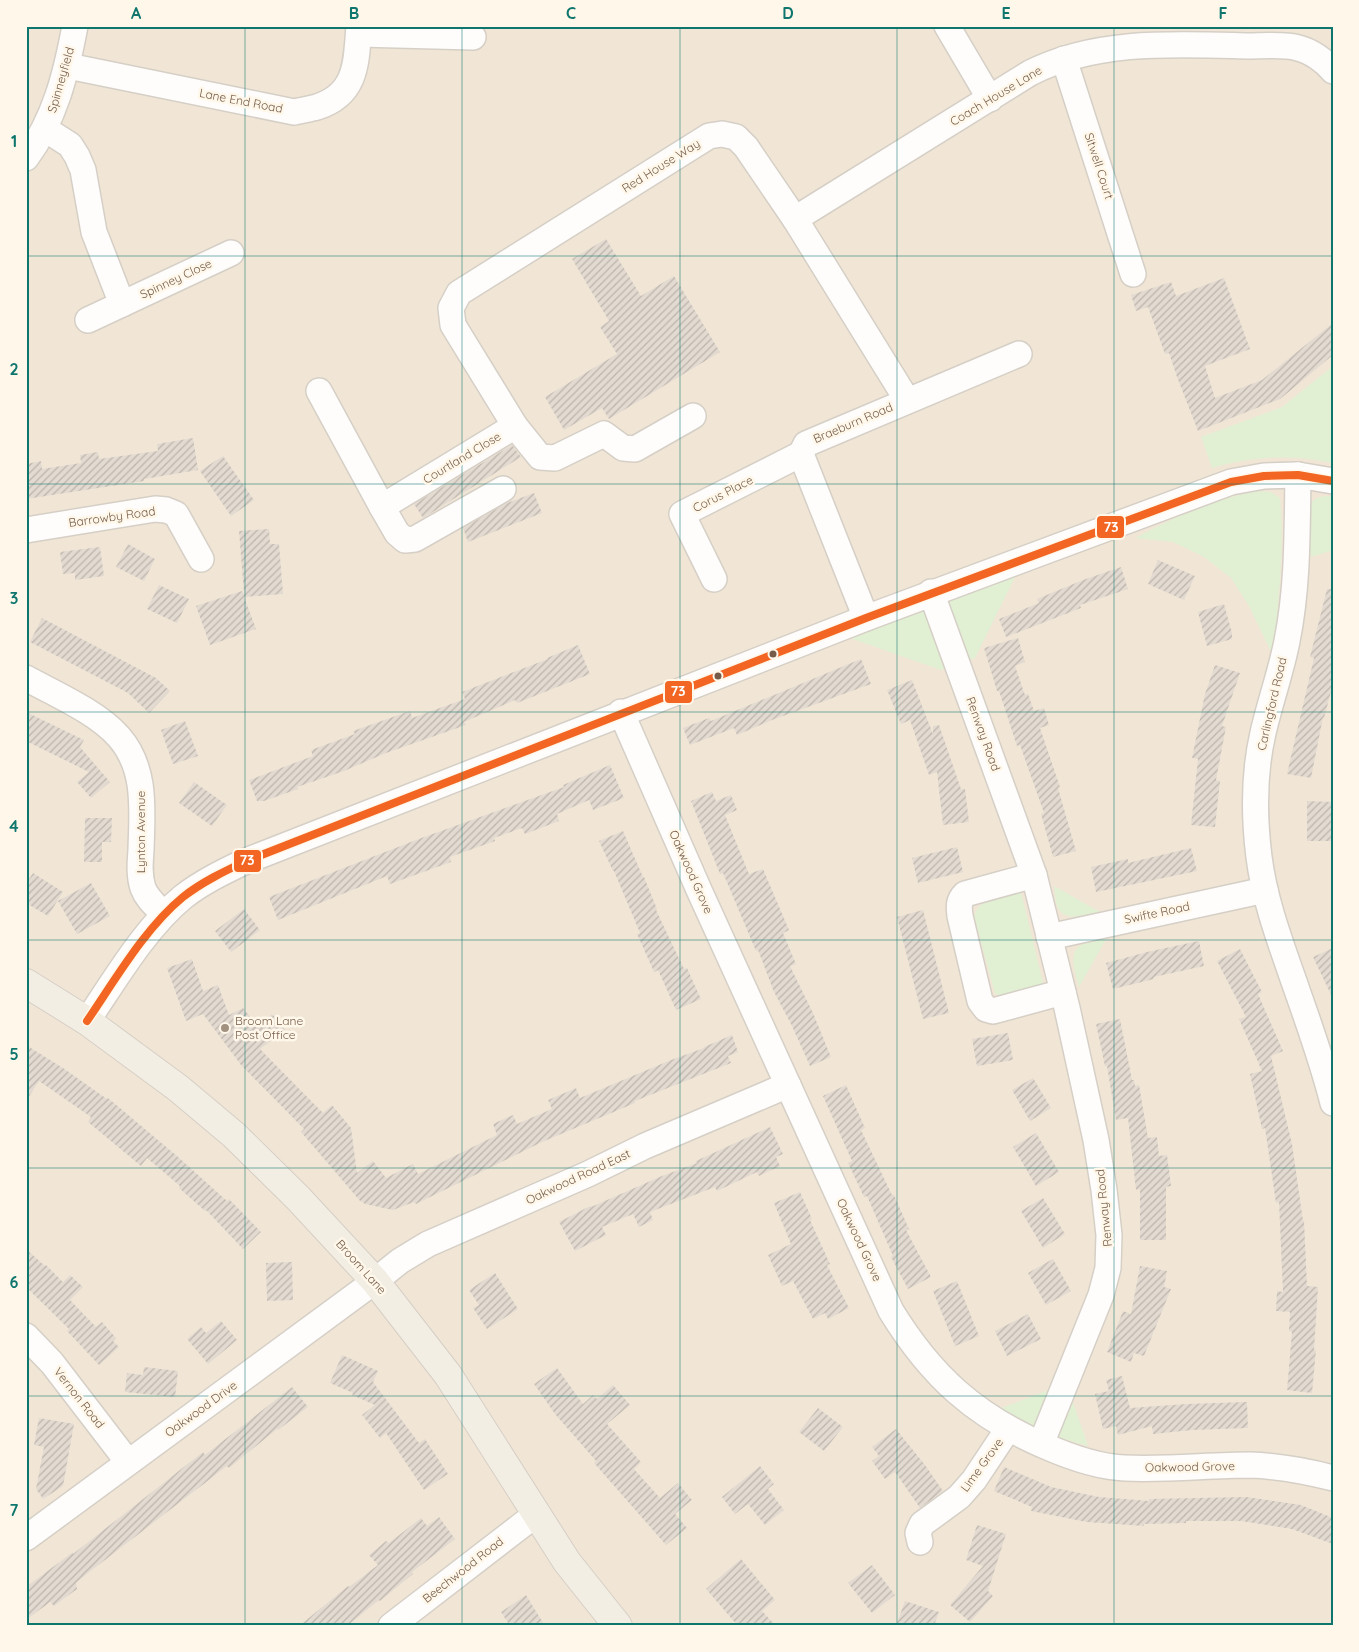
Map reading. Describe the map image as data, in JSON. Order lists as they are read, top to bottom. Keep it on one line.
{"streets":{"main road":["Broom Lane"],"street":["Spinneyfield","Coach House Lane","Lane End Road","Red House Way","Sitwell Court","Spinney Close","Braeburn Road","Courtland Close","Corus Place","Barrowby Road","Carlingford Road","Renway Road","Lynton Avenue","Oakwood Grove","Swifte Road","Oakwood Road East","Vernon Road","Oakwood Drive","Lime Grove","Beechwood Road"]},"crossings":[["Spinneyfield","Lane End Road"],["Coach House Lane","Red House Way"],["Coach House Lane","Sitwell Court"],["Red House Way","Braeburn Road"],["Red House Way","Courtland Close"],["Braeburn Road","Corus Place"],["Carlingford Road","Swifte Road"],["Renway Road","Oakwood Grove"],["Renway Road","Swifte Road"],["Oakwood Grove","Oakwood Road East"],["Oakwood Grove","Lime Grove"],["Oakwood Road East","Broom Lane"],["Oakwood Road East","Oakwood Drive"],["Broom Lane","Oakwood Drive"],["Broom Lane","Beechwood Road"],["Vernon Road","Oakwood Drive"]],"places":["Broom Lane Post Office"],"lines":["transit line 73"],"grid":{"columns":["A","B","C","D","E","F"],"rows":["1","2","3","4","5","6","7"]}}
